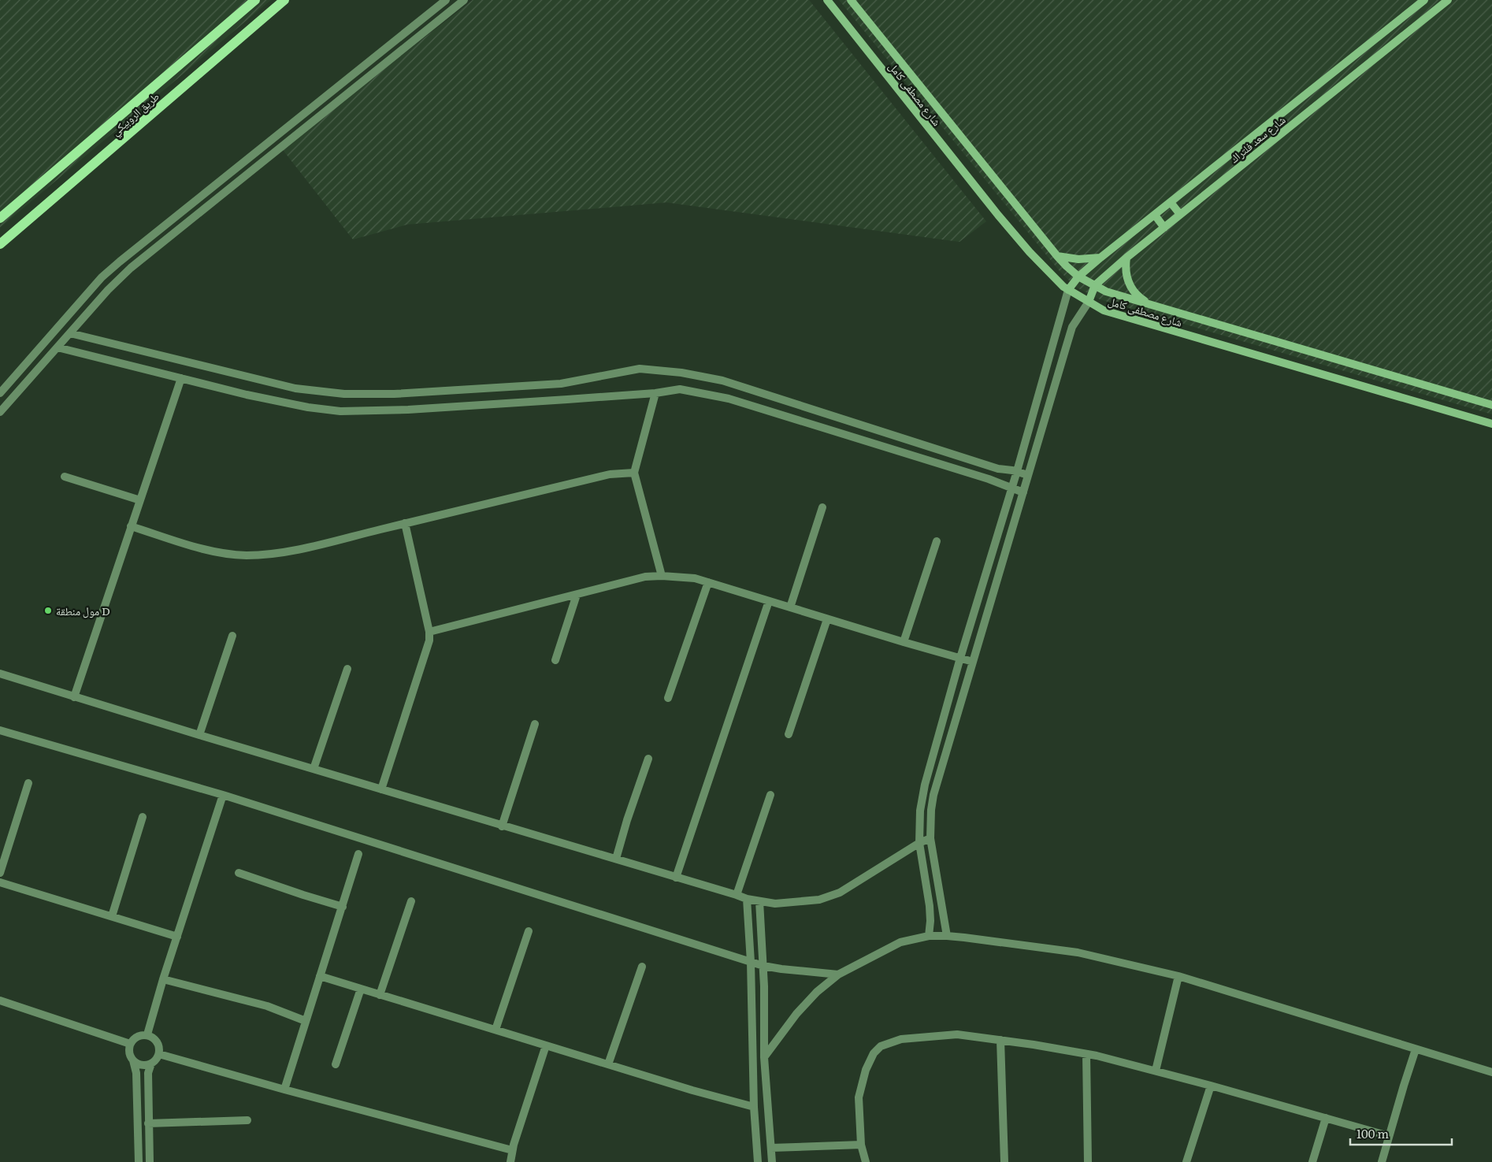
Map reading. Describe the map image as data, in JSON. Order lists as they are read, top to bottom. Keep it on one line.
{"streets":{"main road":["طريق الروبيكي"],"street":["شارع مصطفى كامل","شارع سعد فلتراك"]},"crossings":[["شارع مصطفى كامل","شارع سعد فلتراك"]],"places":["مول منطقة D"],"scale_bar":"100 m"}
